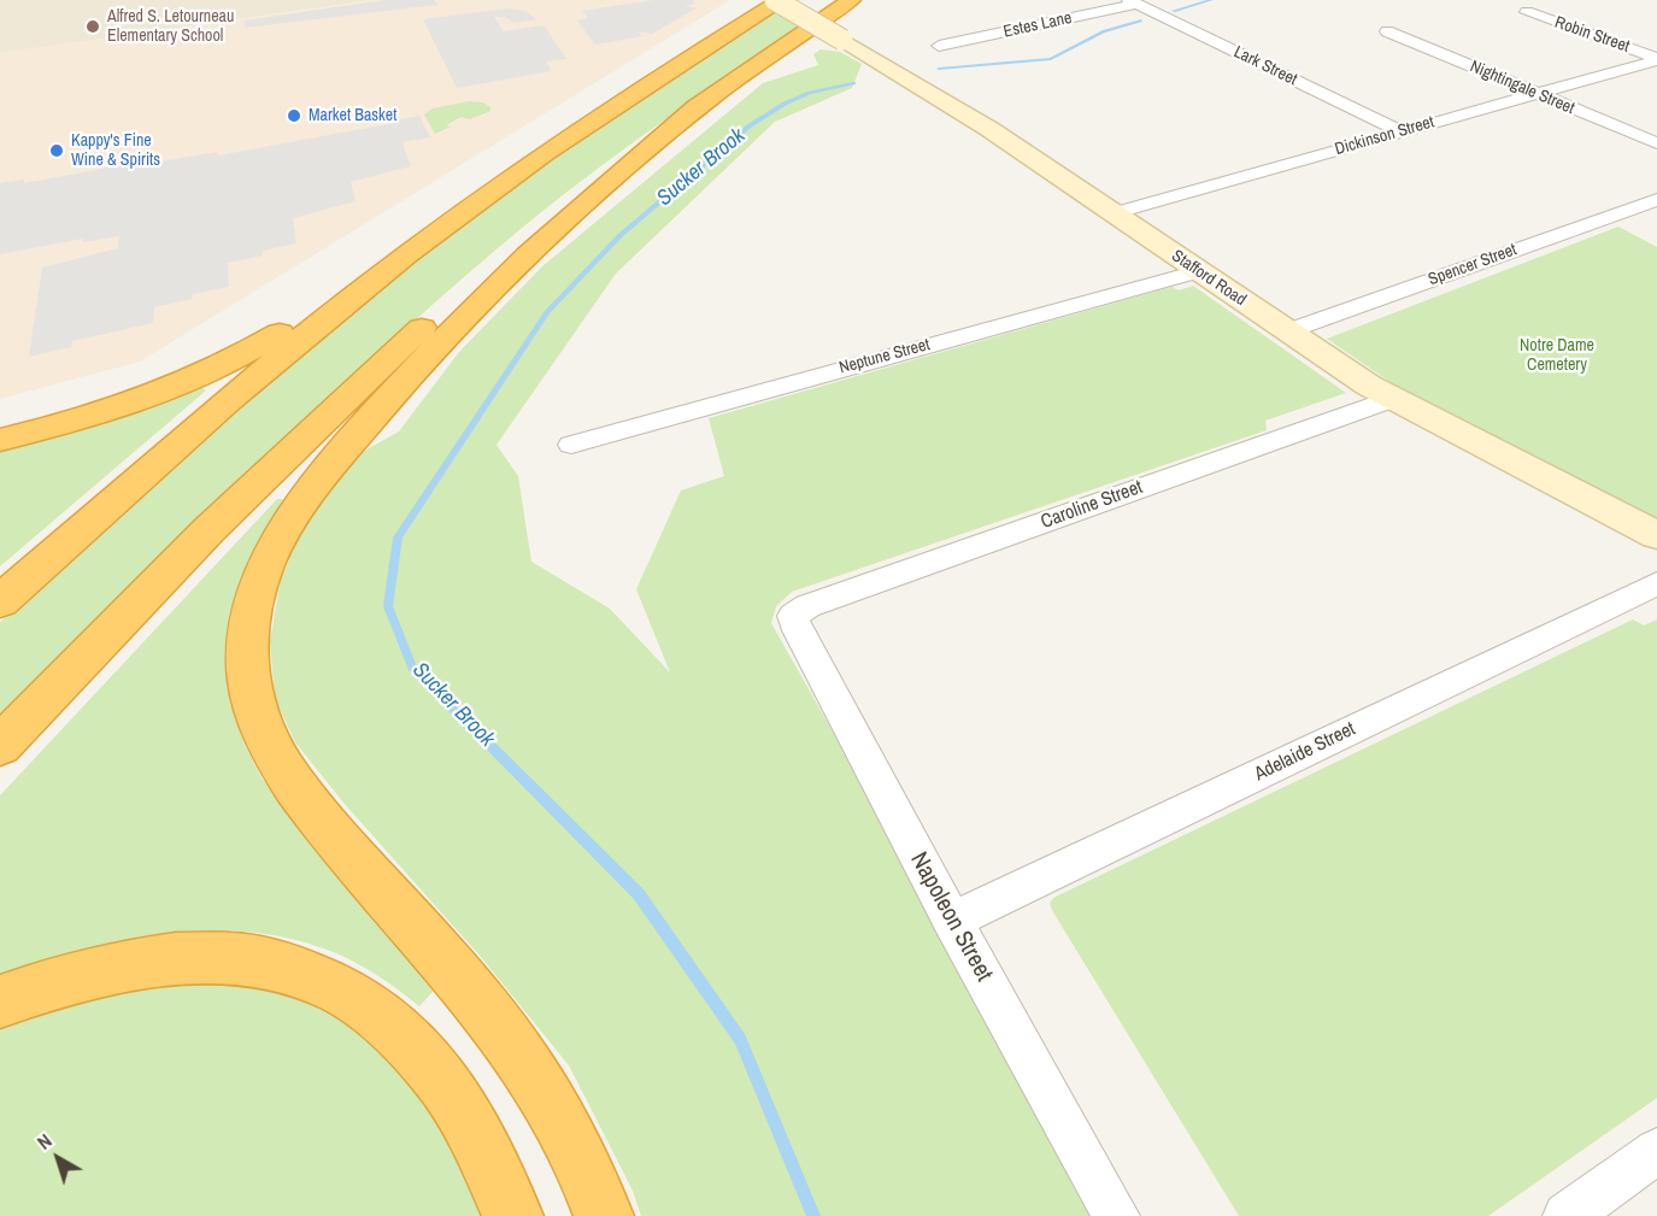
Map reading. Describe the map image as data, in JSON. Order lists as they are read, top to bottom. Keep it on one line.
{"streets":{"street":["Estes Lane","Robin Street","Lark Street","Nightingale Street","Dickinson Street","Spencer Street","Stafford Road","Neptune Street","Caroline Street","Adelaide Street","Napoleon Street"]},"crossings":[["Estes Lane","Lark Street"],["Robin Street","Dickinson Street"],["Lark Street","Dickinson Street"],["Nightingale Street","Dickinson Street"],["Dickinson Street","Stafford Road"],["Spencer Street","Stafford Road"],["Stafford Road","Neptune Street"],["Stafford Road","Caroline Street"],["Caroline Street","Napoleon Street"],["Adelaide Street","Napoleon Street"]],"water":["Sucker Brook"],"parks":["Notre Dame Cemetery"],"places":["Alfred S. Letourneau Elementary School","Market Basket","Kappy's Fine Wine & Spirits"],"north":"top left"}
